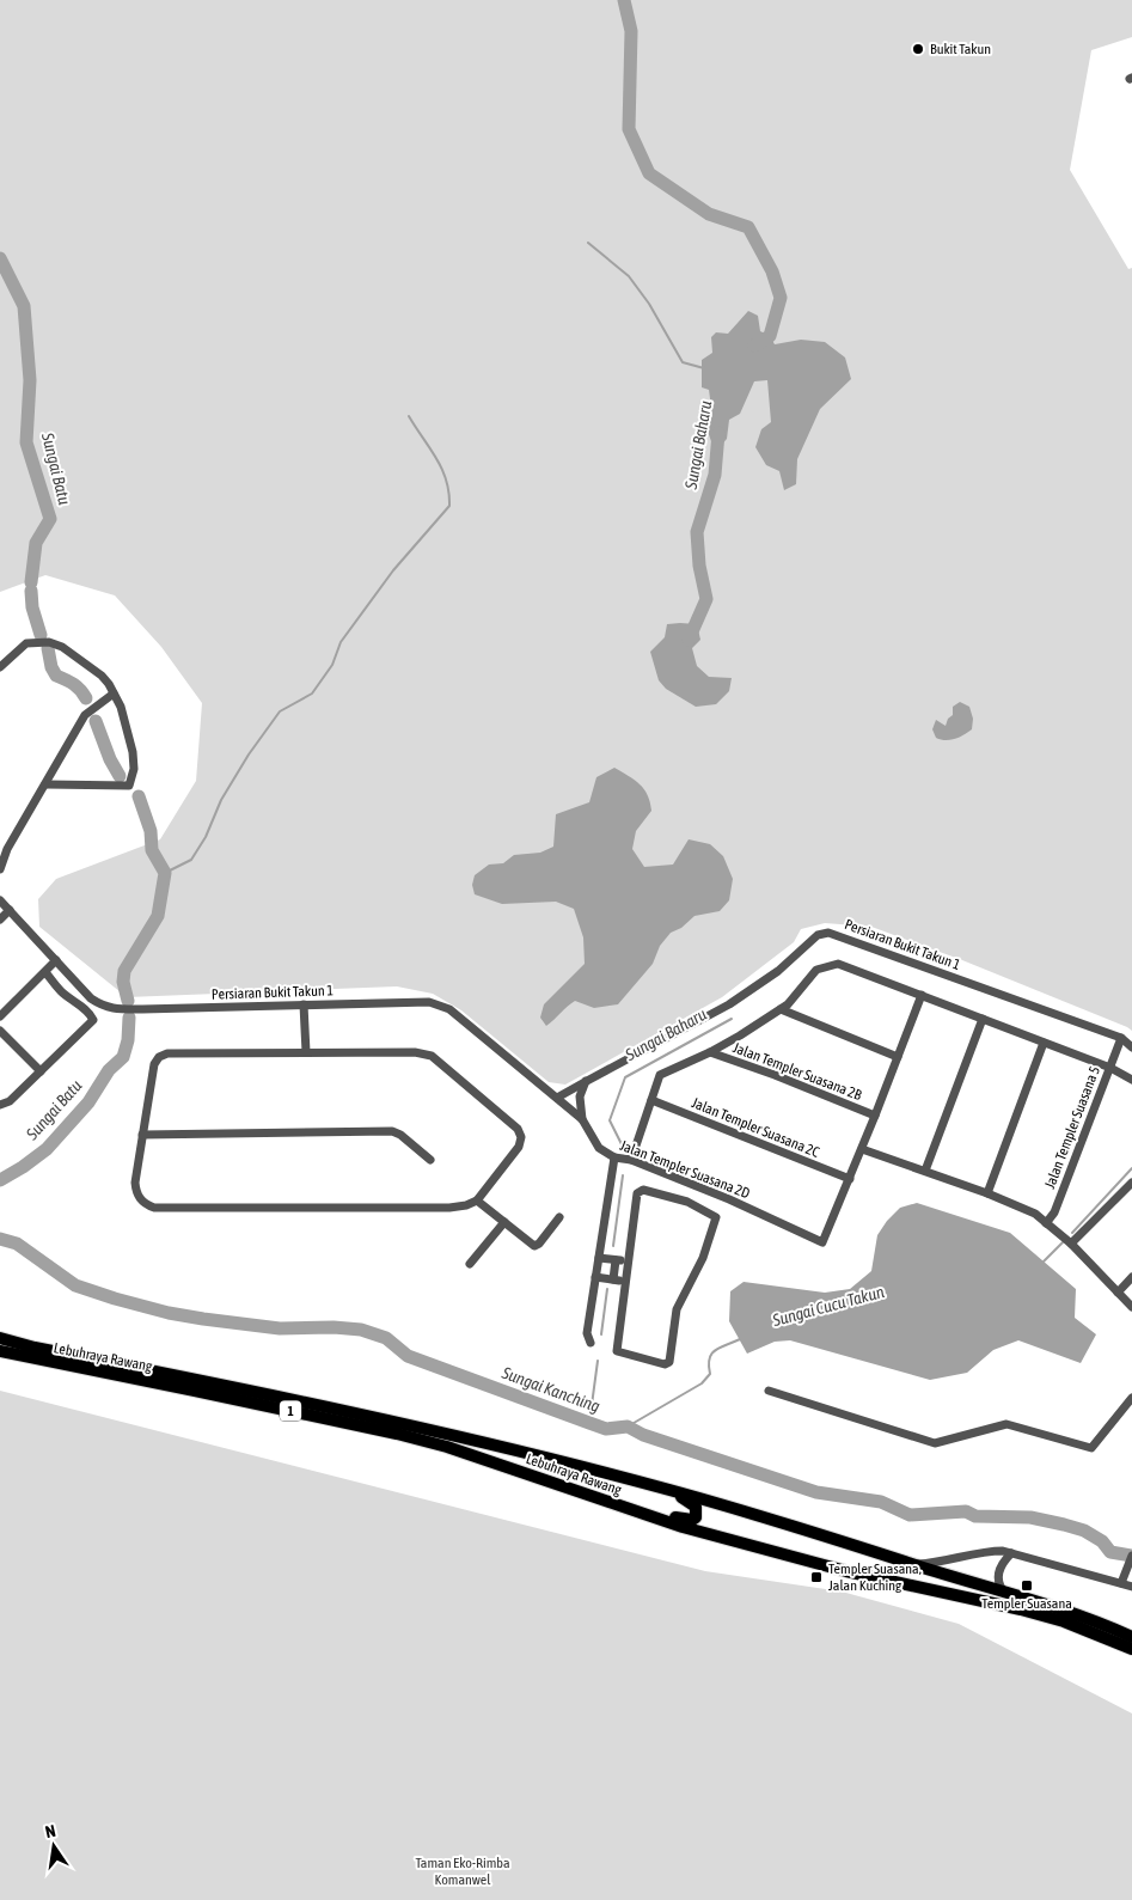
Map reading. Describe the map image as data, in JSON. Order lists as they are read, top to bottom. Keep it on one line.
{"streets":{"highway":["Lebuhraya Rawang","1"],"street":["Persiaran Bukit Takun 1","Jalan Templer Suasana 2B","Jalan Templer Suasana 2C","Jalan Templer Suasana 5","Jalan Templer Suasana 2D"]},"crossings":[["Persiaran Bukit Takun 1","Jalan Templer Suasana 5"],["Persiaran Bukit Takun 1","Jalan Templer Suasana 2D"],["Jalan Templer Suasana 2C","Jalan Templer Suasana 2D"]],"water":["Sungai Baharu","Sungai Batu","Sungai Cucu Takun","Sungai Kanching"],"parks":["Taman Eko-Rimba Komanwel"],"places":{"other":["Bukit Takun"],"transit":["Templer Suasana, Jalan Kuching","Templer Suasana"]},"north":"top"}
